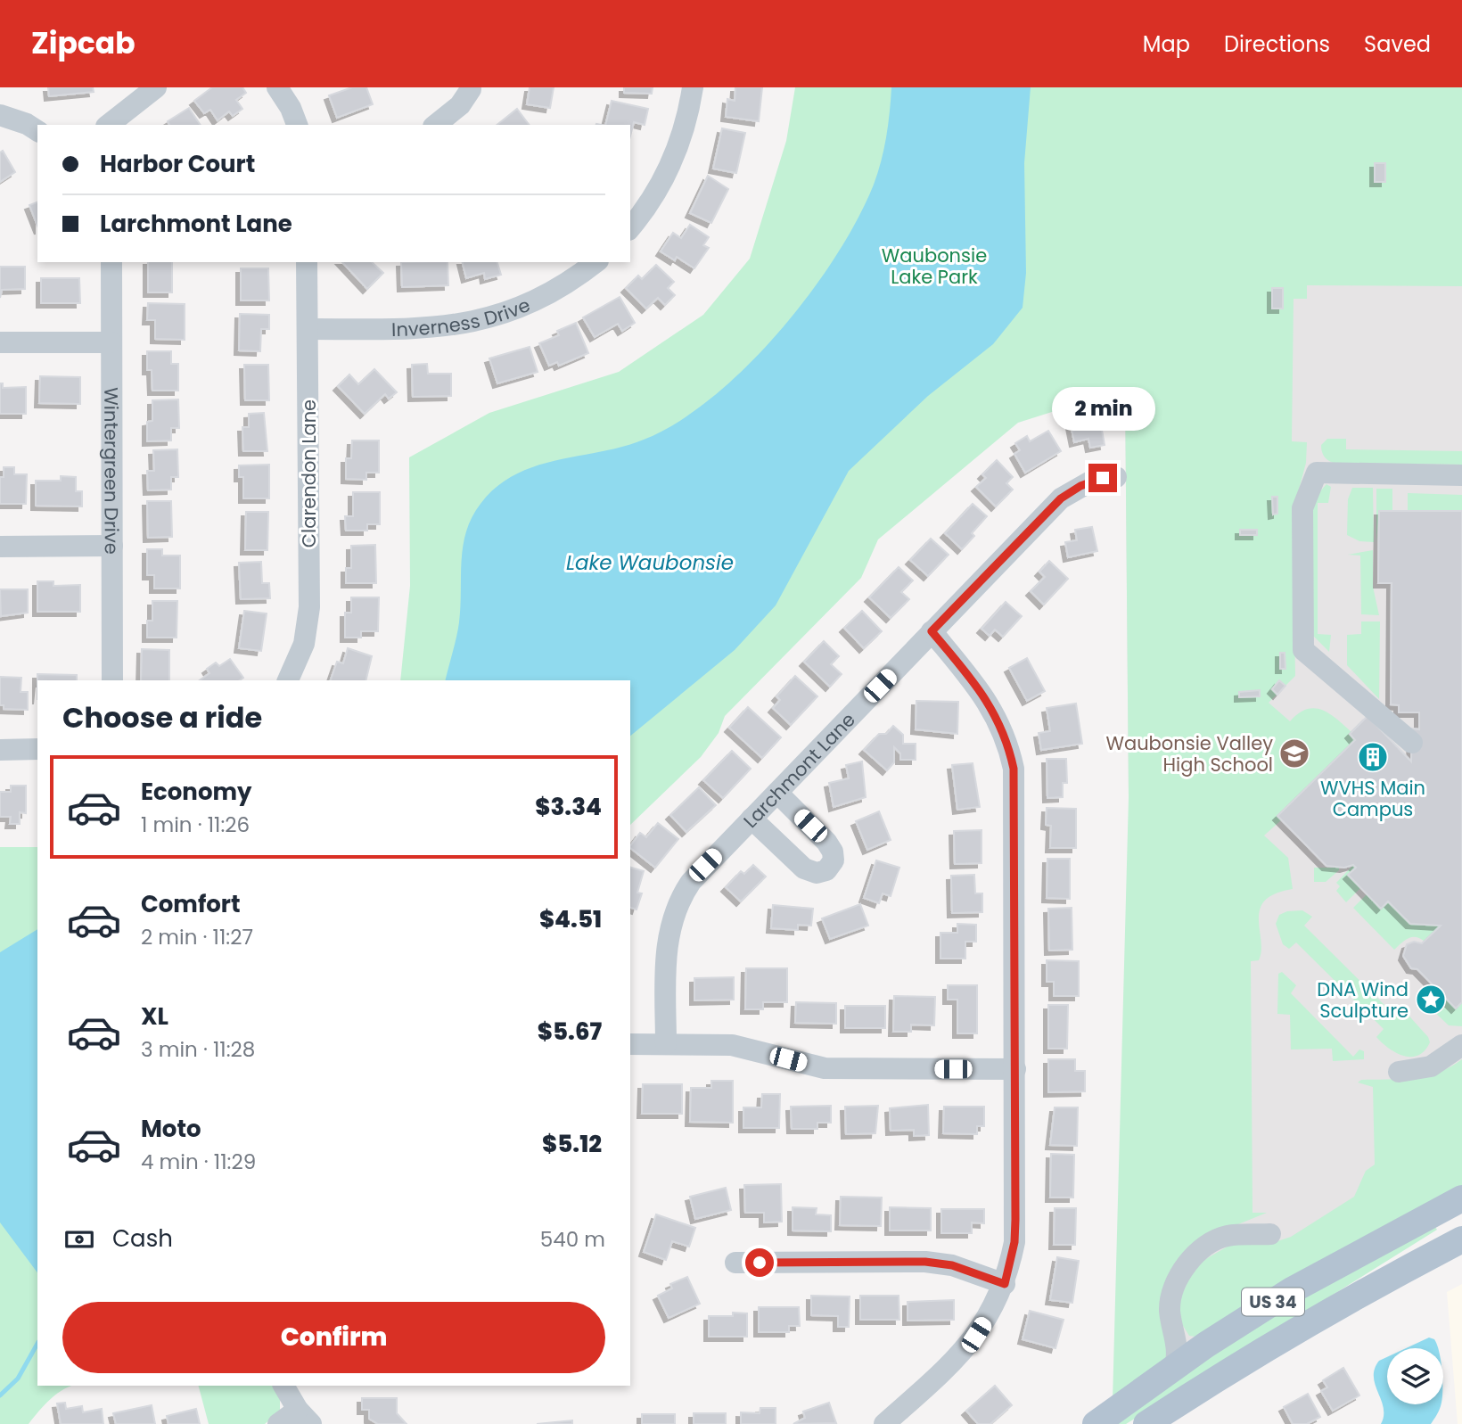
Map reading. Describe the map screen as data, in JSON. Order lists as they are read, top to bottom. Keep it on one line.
{"streets":{"main road":["US 34"],"street":["Inverness Drive","Wintergreen Drive","Clarendon Lane","Larchmont Lane"]},"crossings":[["Inverness Drive","Clarendon Lane"]],"water":["Lake Waubonsie"],"parks":["Waubonsie Lake Park"],"places":{"school or university":["Waubonsie Valley High School"],"building":["WVHS Main Campus"],"place":["DNA Wind Sculpture"]},"page":{"header":"Zipcab","nav":["Map","Directions","Saved"],"banner":["Harbor Court","Larchmont Lane"],"bubble":"2 min","heading":"Choose a ride","list":[{"name":"Economy","note":"1 min · 11:26","value":"$3.34"},{"name":"Comfort","note":"2 min · 11:27","value":"$4.51"},{"name":"XL","note":"3 min · 11:28","value":"$5.67"},{"name":"Moto","note":"4 min · 11:29","value":"$5.12"}],"pay":["Cash","540 m"],"buttons":"Confirm"}}
